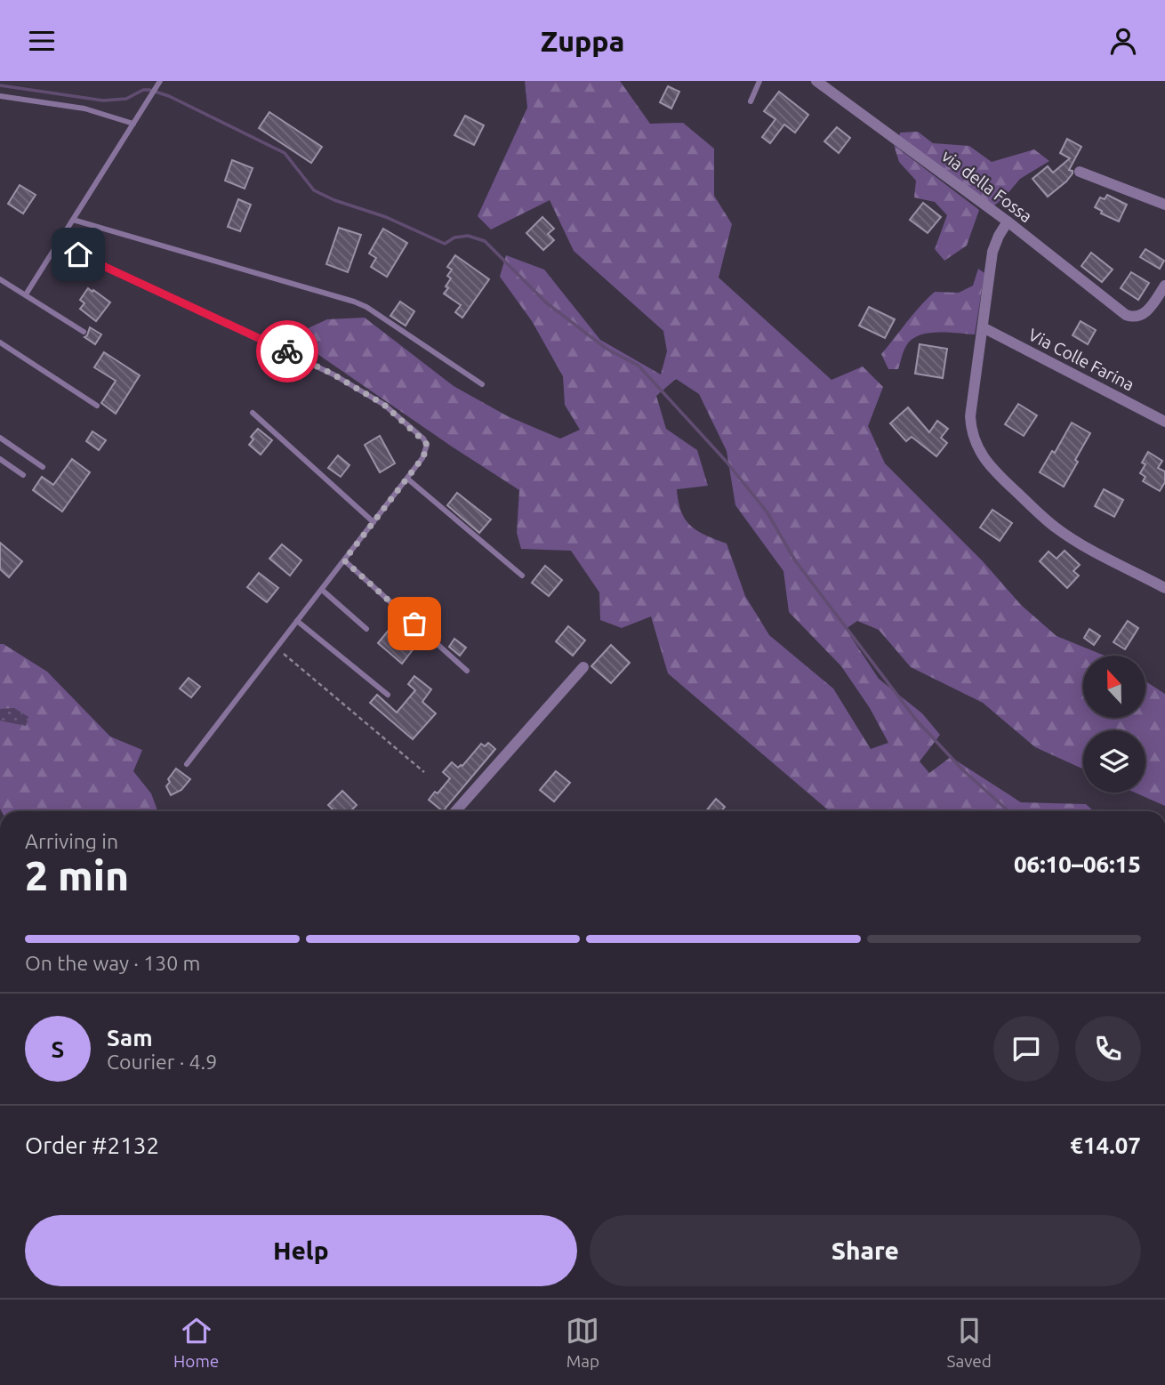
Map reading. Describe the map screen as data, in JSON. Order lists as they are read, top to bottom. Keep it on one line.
{"streets":{"street":["via della Fossa","Via Colle Farina"]},"north":"top","page":{"header":"Zuppa","heading":["2 min","Arriving in","06:10–06:15"],"panel":["Sam","Courier · 4.9","Order #2132","€14.07"],"bar":"On the way · 130 m","round":"S","buttons":["Help","Share"],"tabs":["Home","Map","Saved"]}}
